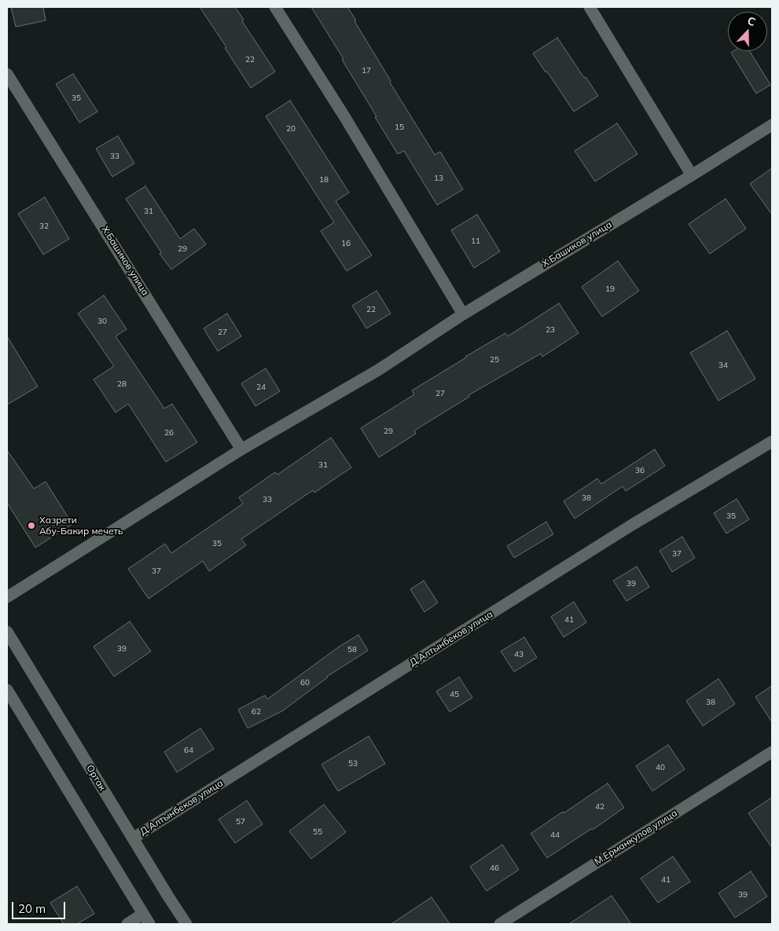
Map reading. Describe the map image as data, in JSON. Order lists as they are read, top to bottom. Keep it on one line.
{"streets":{"street":["Х.Башиков улица","Д.Алтынбеков улица","Ортак","М.Ерманкулов улица"]},"crossings":[["Д.Алтынбеков улица","Ортак"]],"places":["Хазрети Абу-Бакир мечеть"],"house_numbers":["22","17","35","15","20","33","13","18","31","32","11","16","29","19","22","30","23","27","25","34","28","24","27","29","26","31","36","38","33","35","35","37","37","39","41","39","58","43","60","45","38","62","64","53","40","42","57","55","44","46","41","39"],"scale_bar":"20 m","north":"top"}
